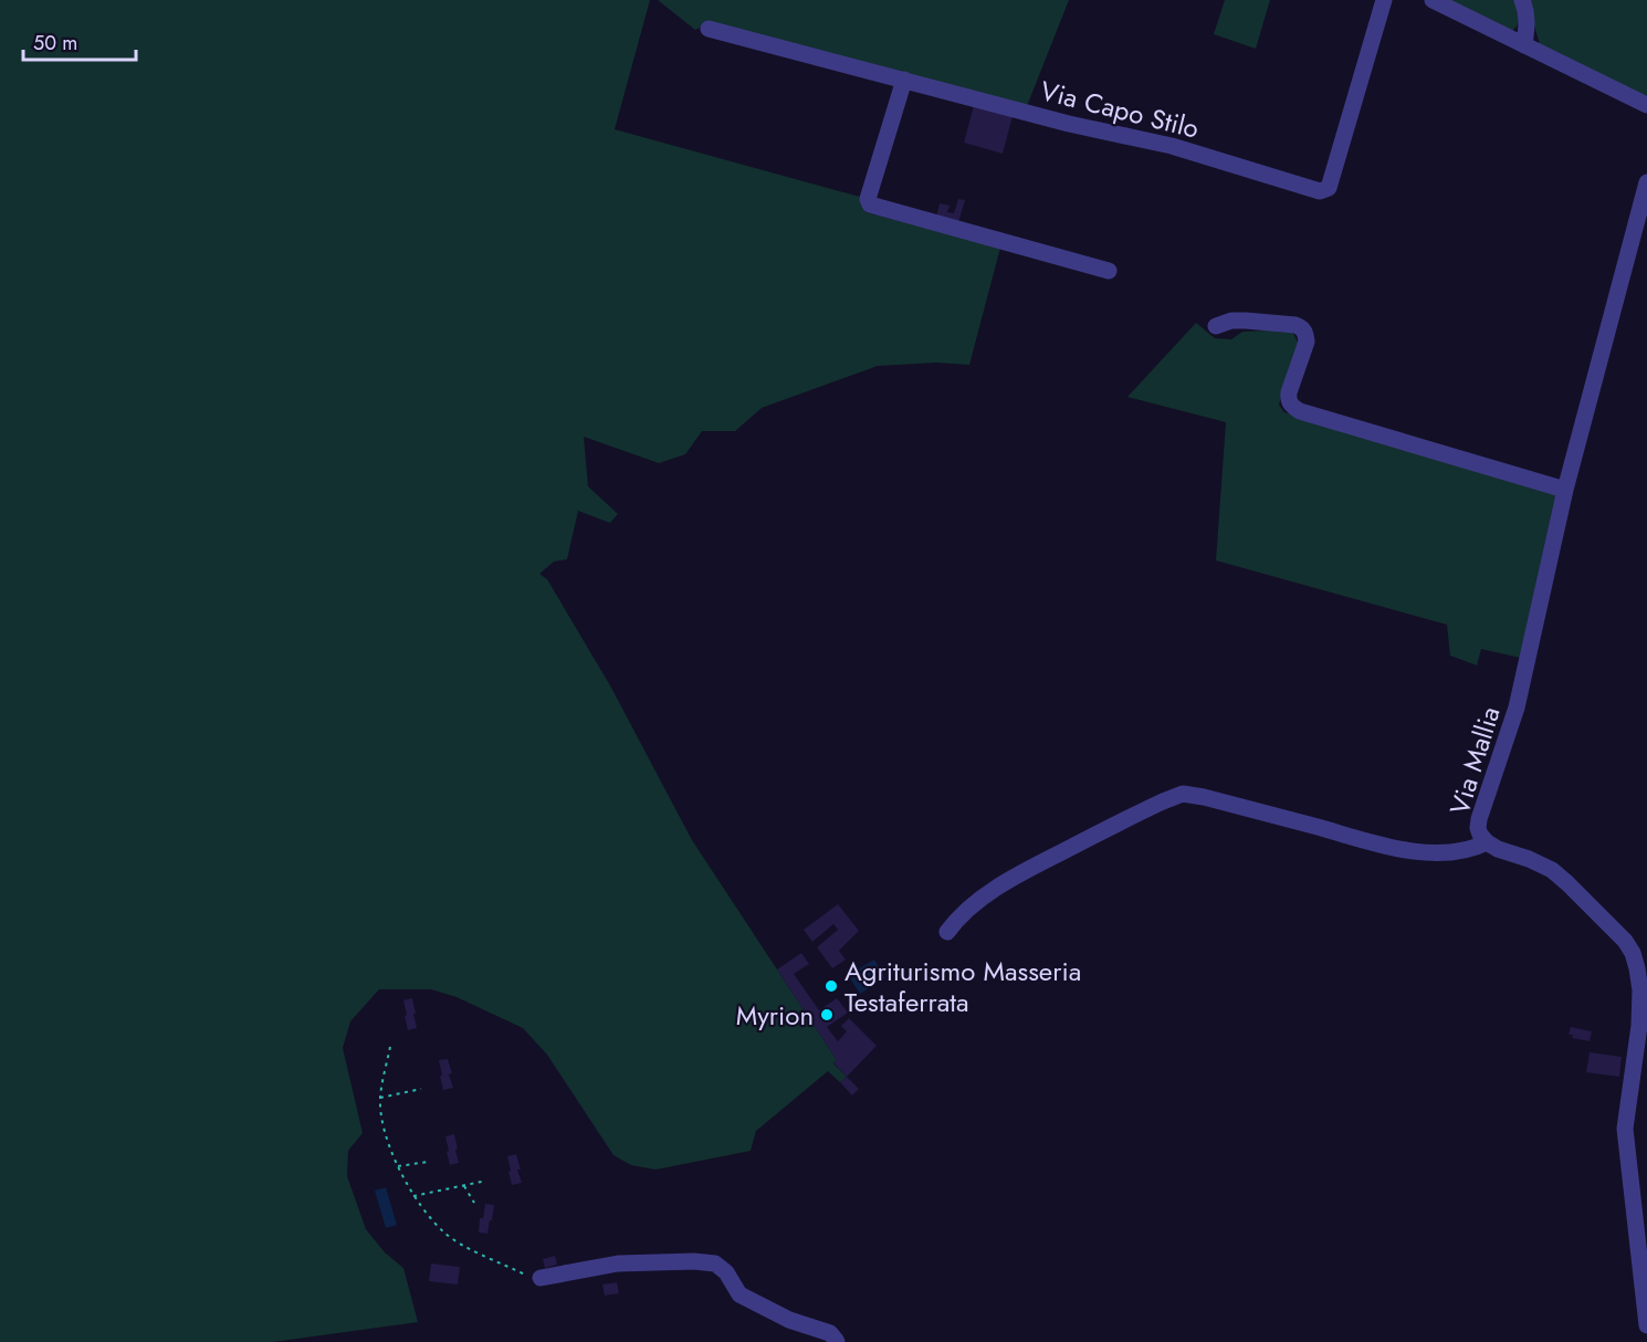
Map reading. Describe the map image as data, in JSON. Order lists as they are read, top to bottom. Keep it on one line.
{"streets":{"street":["Via Capo Stilo","Via Mallia"]},"places":["Agriturismo Masseria Testaferrata","Myrion"],"scale_bar":"50 m"}
